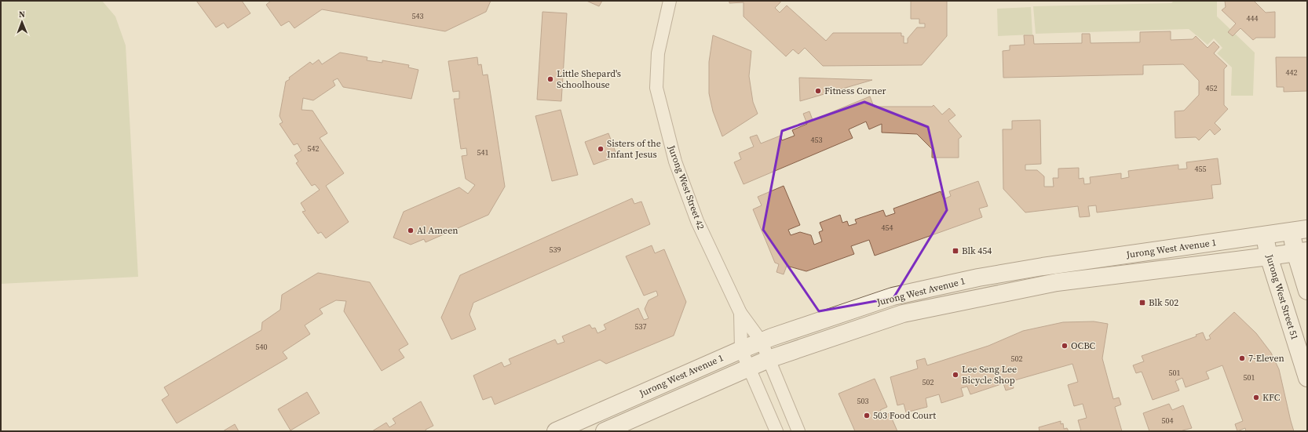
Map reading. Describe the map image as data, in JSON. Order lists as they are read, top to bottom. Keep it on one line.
{"streets":{"street":["Jurong West Street 42","Jurong West Avenue 1","Jurong West Street 51"]},"crossings":[["Jurong West Street 42","Jurong West Avenue 1"],["Jurong West Avenue 1","Jurong West Street 51"]],"places":{"other":["Little Shepard's Schoolhouse","Fitness Corner","Sisters of the Infant Jesus","Al Ameen","OCBC","7-Eleven","Lee Seng Lee Bicycle Shop","KFC","503 Food Court"],"transit":["Blk 454","Blk 502"]},"house_numbers":["543","444","442","452","453","542","541","455","454","539","537","540","502","501","501","502","503","504"],"north":"top"}
